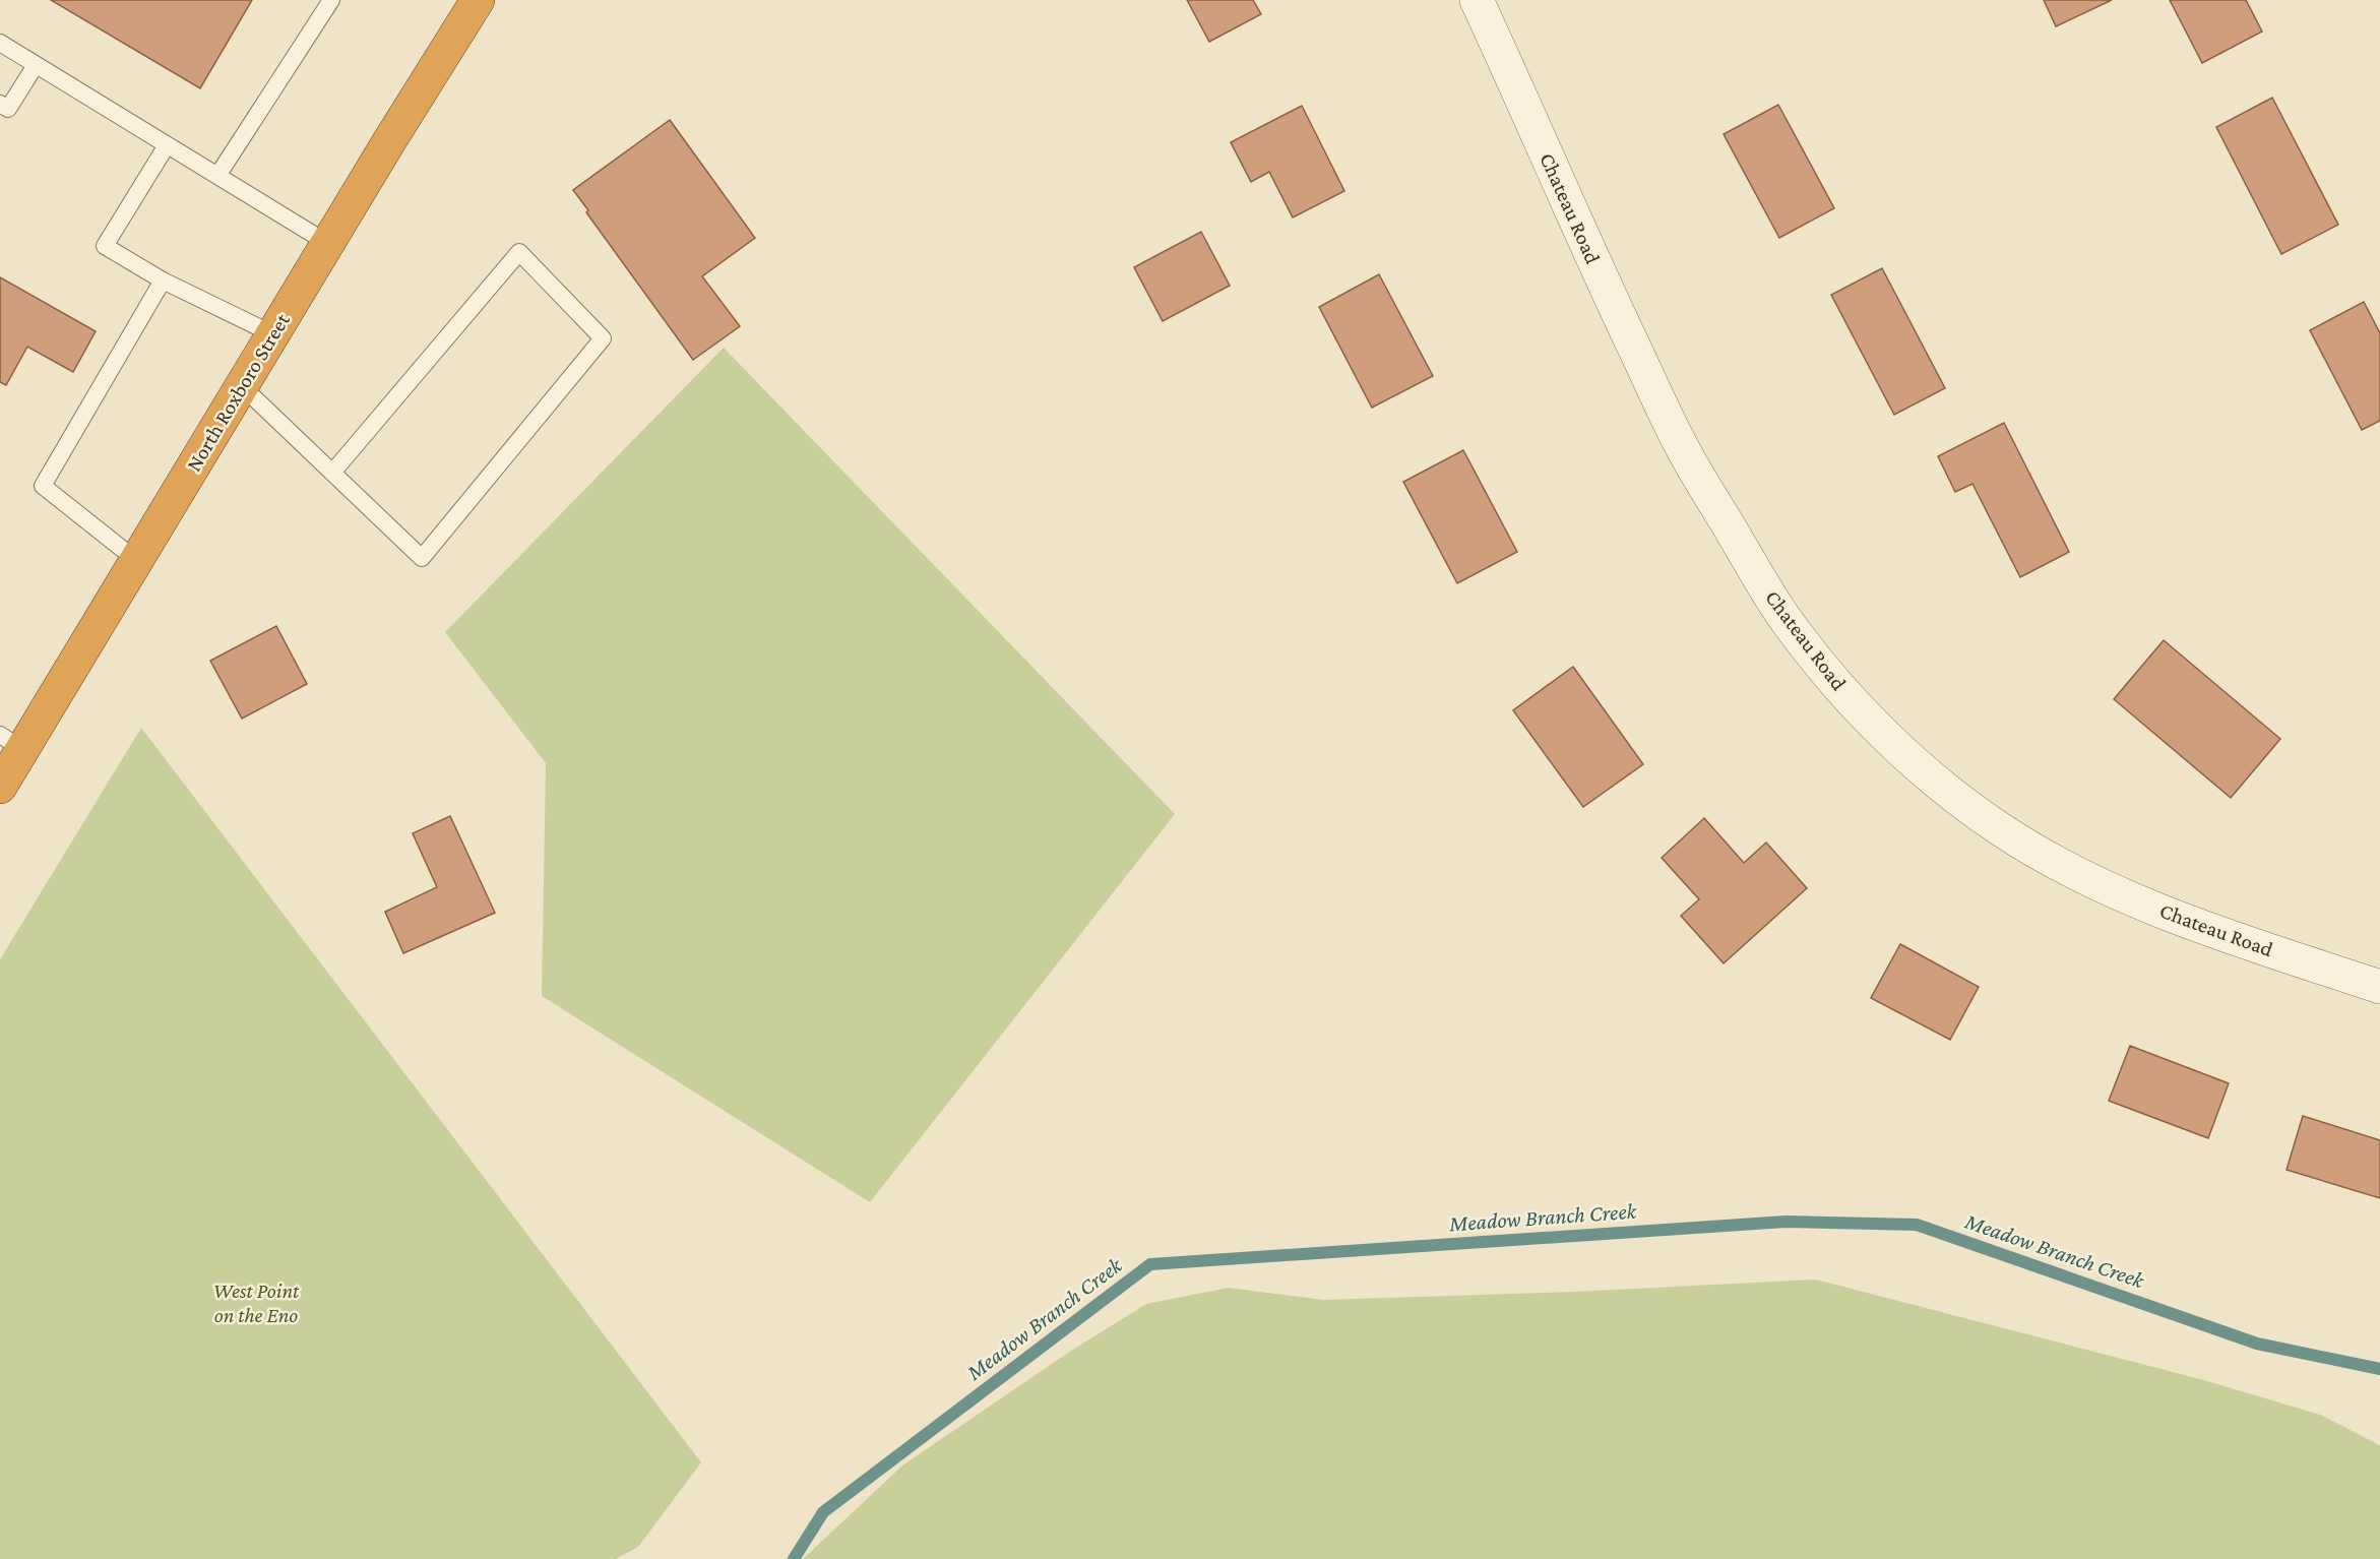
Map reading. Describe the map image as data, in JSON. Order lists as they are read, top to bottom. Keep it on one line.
{"streets":{"highway":["North Roxboro Street"],"street":["Chateau Road"]},"water":["Meadow Branch Creek"],"parks":["West Point on the Eno"]}
